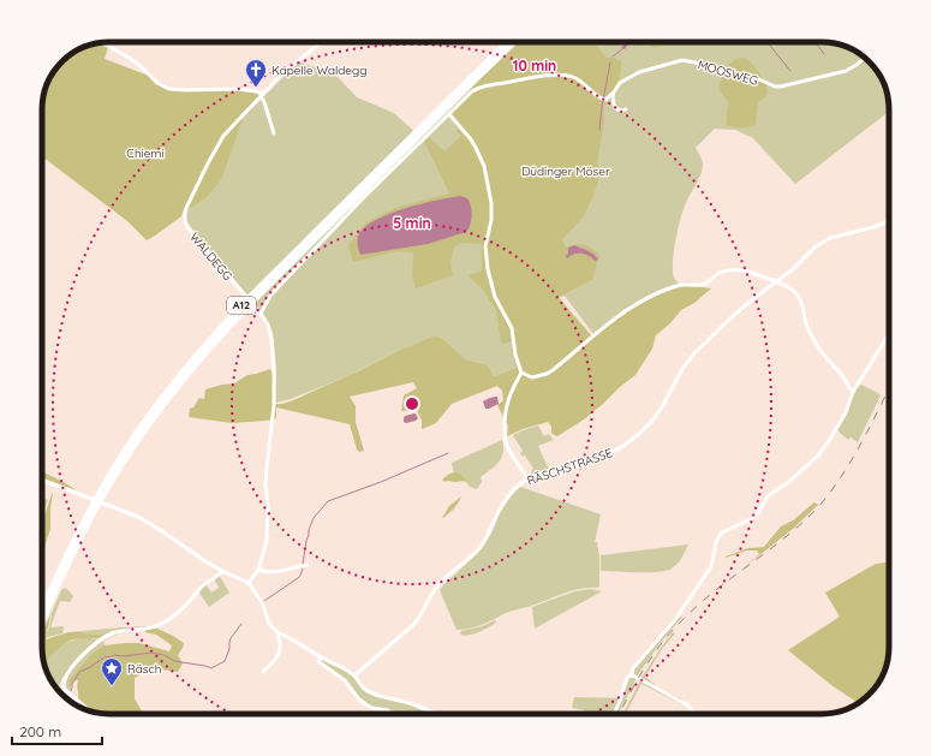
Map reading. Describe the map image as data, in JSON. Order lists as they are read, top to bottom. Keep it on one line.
{"streets":{"highway":["A12"],"street":["MOOSWEG","WALDEGG","RÄSCHSTRASSE"]},"parks":["Chiemi","Düdinger Möser"],"places":{"church":["Kapelle Waldegg"],"place":["Räsch"]},"scale_bar":"200 m","rings":["10 min","5 min"]}
